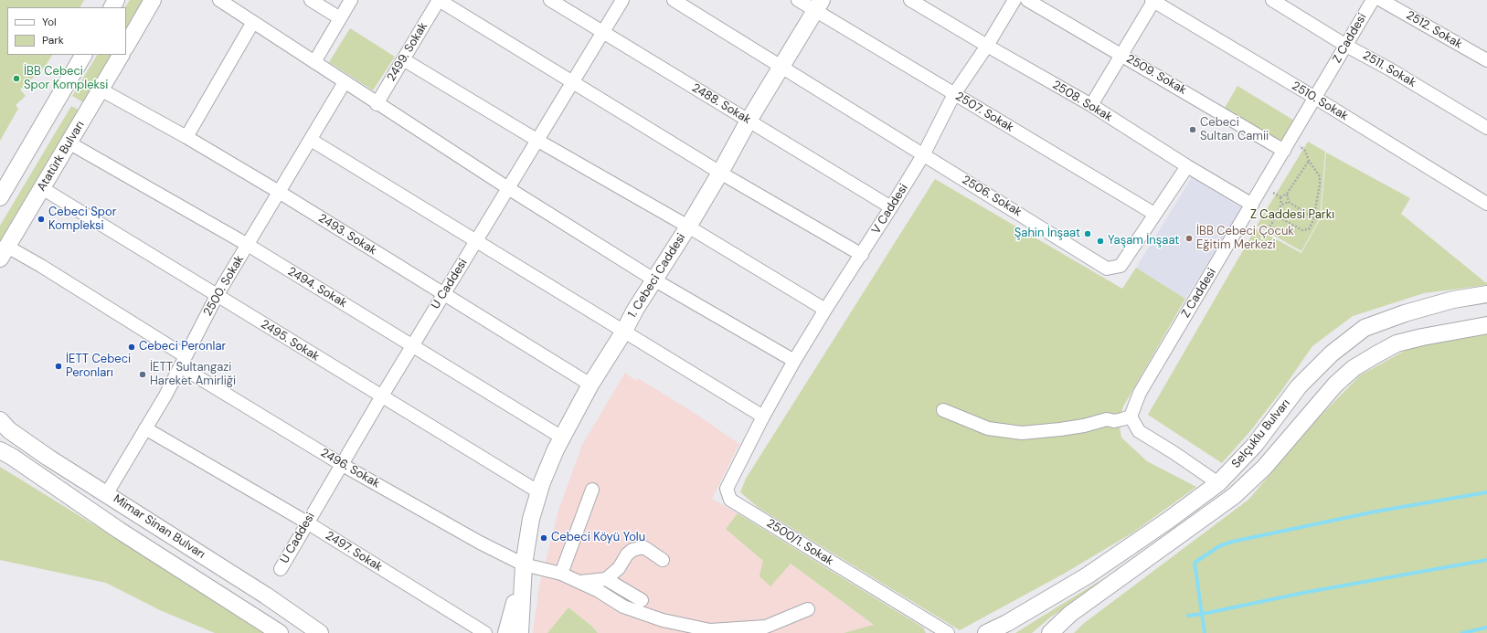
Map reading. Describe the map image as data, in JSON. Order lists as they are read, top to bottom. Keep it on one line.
{"streets":{"main road":["Atatürk Bulvarı","1. Cebeci Caddesi","Selçuklu Bulvarı","Mimar Sinan Bulvarı"],"street":["2512. Sokak","Z Caddesi","2499. Sokak","2511. Sokak","2509. Sokak","2508. Sokak","2510. Sokak","2488. Sokak","2507. Sokak","2506. Sokak","V Caddesi","2493. Sokak","U Caddesi","2500. Sokak","2494. Sokak","2495. Sokak","2496. Sokak","2500/1. Sokak","2497. Sokak"]},"crossings":[["Z Caddesi","2511. Sokak"],["Z Caddesi","2509. Sokak"],["Z Caddesi","2508. Sokak"],["Z Caddesi","2510. Sokak"],["2508. Sokak","2506. Sokak"],["2508. Sokak","V Caddesi"],["2488. Sokak","V Caddesi"],["2488. Sokak","1. Cebeci Caddesi"],["2488. Sokak","U Caddesi"],["2507. Sokak","2506. Sokak"],["2507. Sokak","V Caddesi"],["2507. Sokak","1. Cebeci Caddesi"],["Atatürk Bulvarı","2493. Sokak"],["Atatürk Bulvarı","2494. Sokak"],["Atatürk Bulvarı","2495. Sokak"],["Atatürk Bulvarı","2496. Sokak"],["2506. Sokak","V Caddesi"],["2506. Sokak","1. Cebeci Caddesi"],["V Caddesi","2500/1. Sokak"],["2493. Sokak","1. Cebeci Caddesi"],["2493. Sokak","U Caddesi"],["2493. Sokak","2500. Sokak"],["1. Cebeci Caddesi","2494. Sokak"],["1. Cebeci Caddesi","2495. Sokak"],["1. Cebeci Caddesi","2496. Sokak"],["U Caddesi","2494. Sokak"],["U Caddesi","2495. Sokak"],["U Caddesi","2496. Sokak"],["U Caddesi","2497. Sokak"],["2500. Sokak","2494. Sokak"],["2500. Sokak","2495. Sokak"],["2500. Sokak","2496. Sokak"],["2500. Sokak","Mimar Sinan Bulvarı"],["2500. Sokak","2497. Sokak"]],"parks":["Z Caddesi Parkı"],"places":["İBB Cebeci Spor Kompleksi","Cebeci Sultan Camii","Cebeci Spor Kompleksi","Şahin İnşaat","İBB Cebeci Çocuk Eğitim Merkezi","Yaşam İnşaat","Cebeci Peronlar","İETT Cebeci Peronları","İETT Sultangazi Hareket Amirliği","Cebeci Köyü Yolu"],"legend":["Yol","Park"]}
